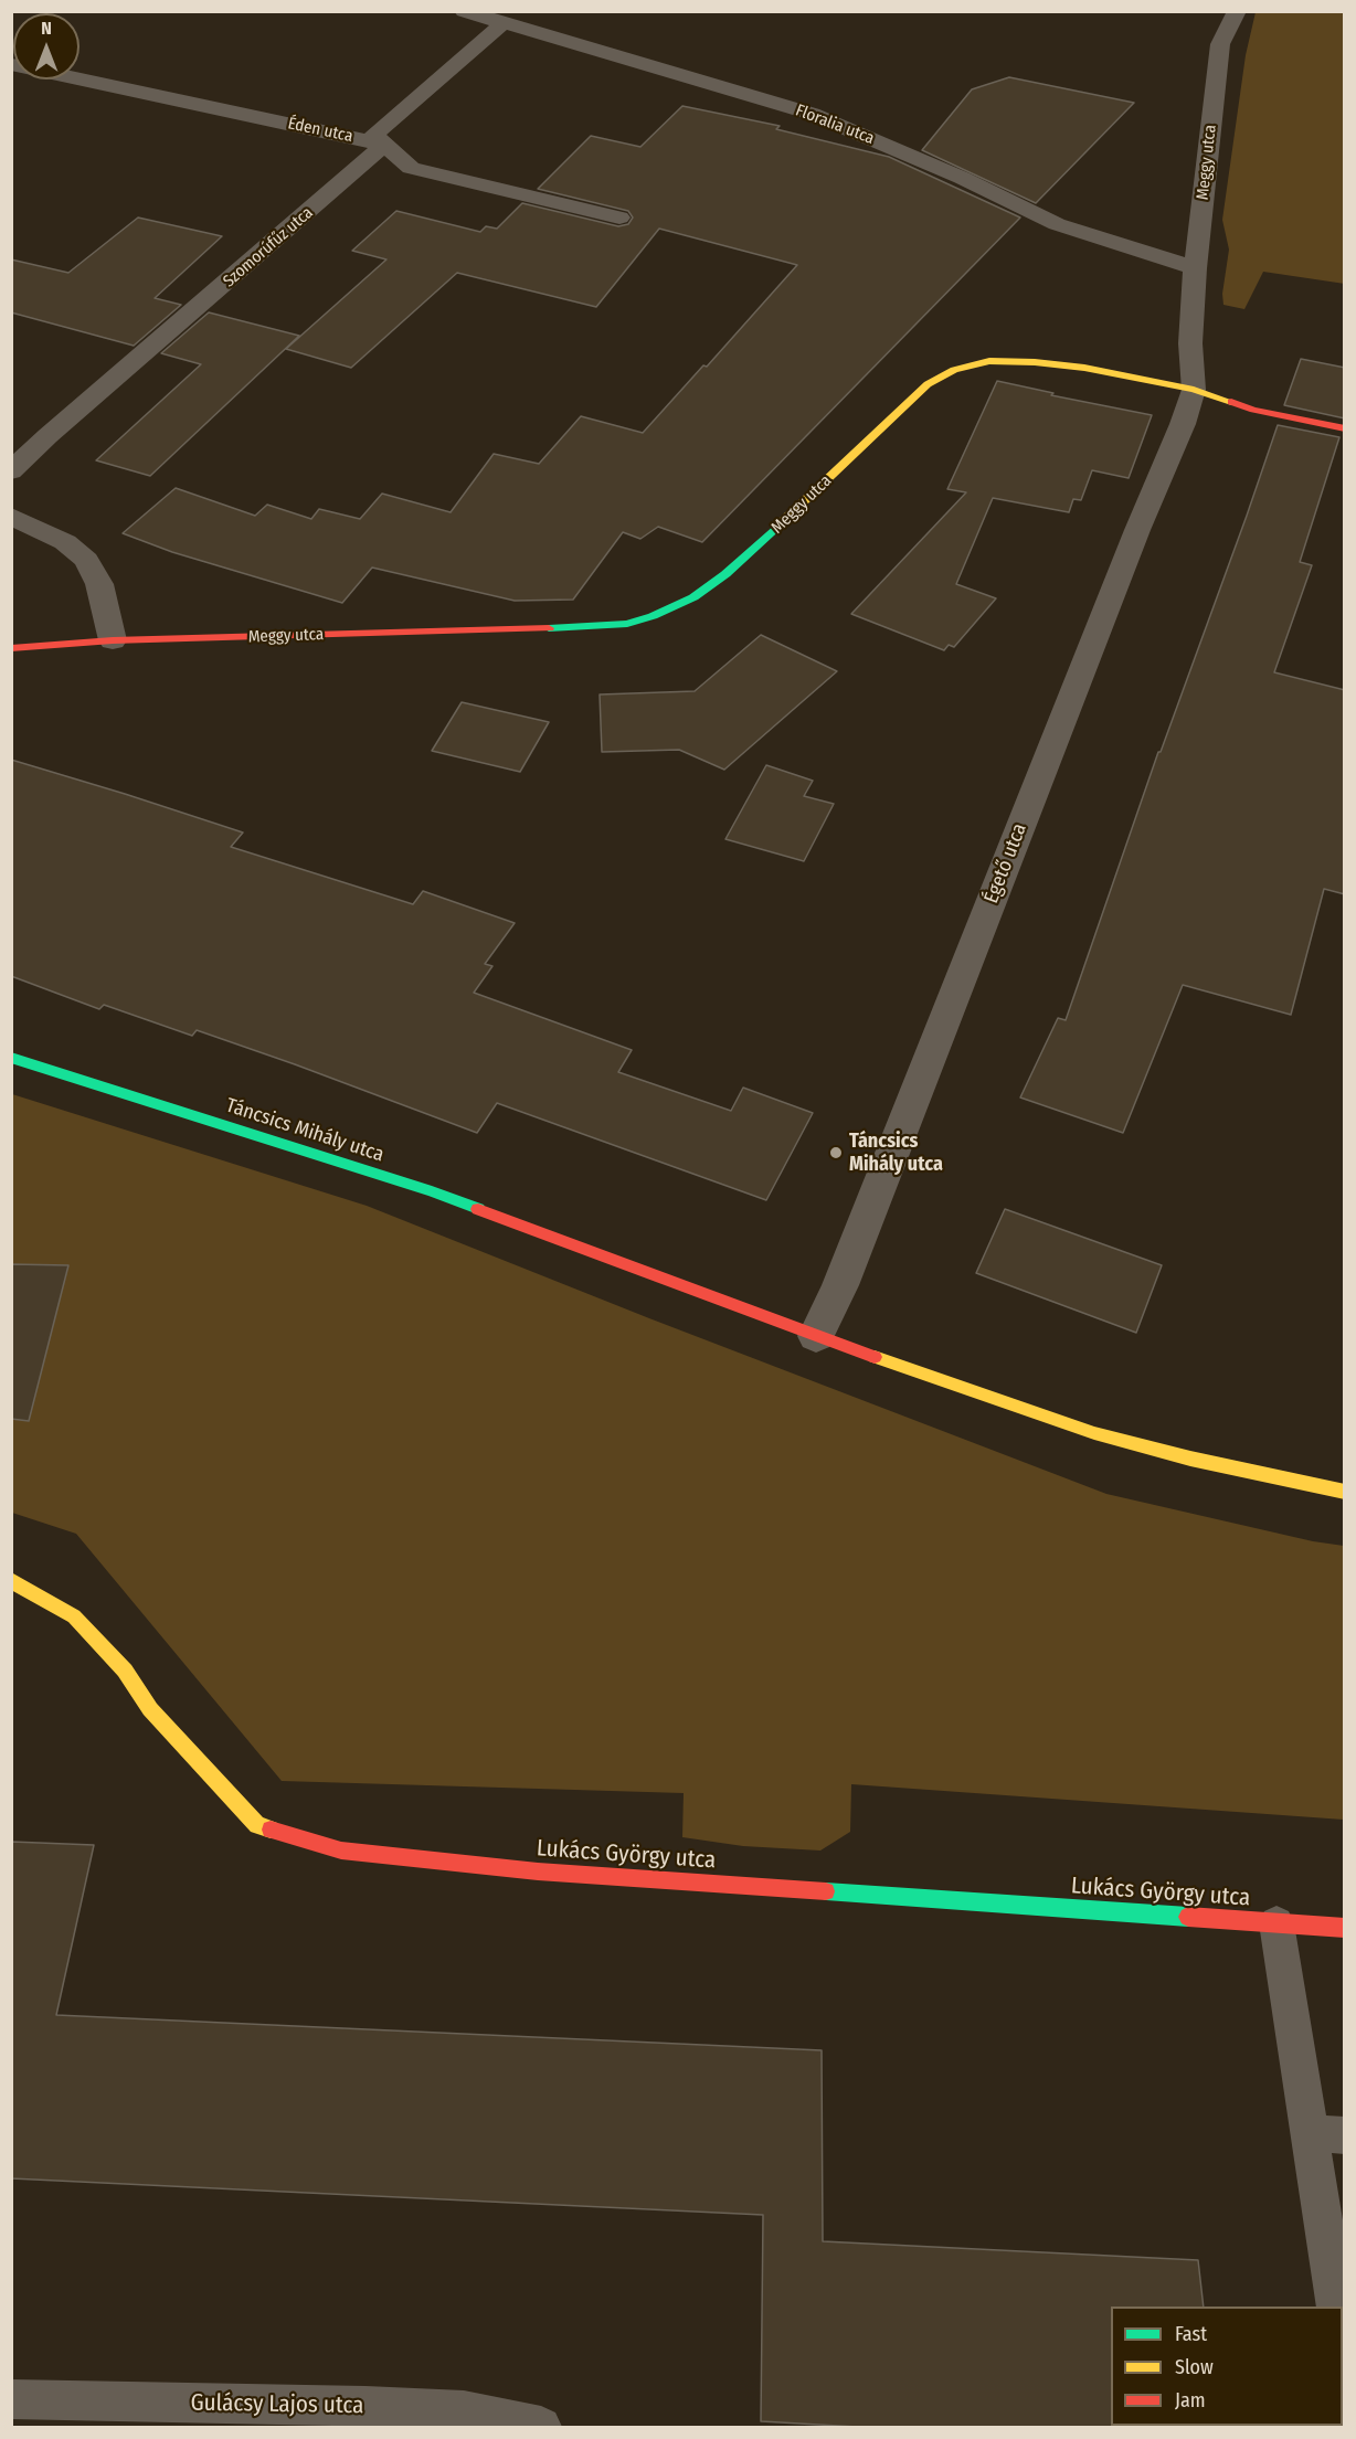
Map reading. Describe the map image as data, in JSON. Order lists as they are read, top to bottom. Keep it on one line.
{"streets":{"street":["Floralia utca","Éden utca","Meggy utca","Szomorúfűz utca","Égető utca","Táncsics Mihály utca","Lukács György utca"],"lane":["Gulácsy Lajos utca"]},"crossings":[["Floralia utca","Meggy utca"],["Éden utca","Szomorúfűz utca"],["Meggy utca","Égető utca"],["Égető utca","Táncsics Mihály utca"]],"places":["Táncsics Mihály utca"],"legend":["Fast","Slow","Jam"],"north":"top"}
